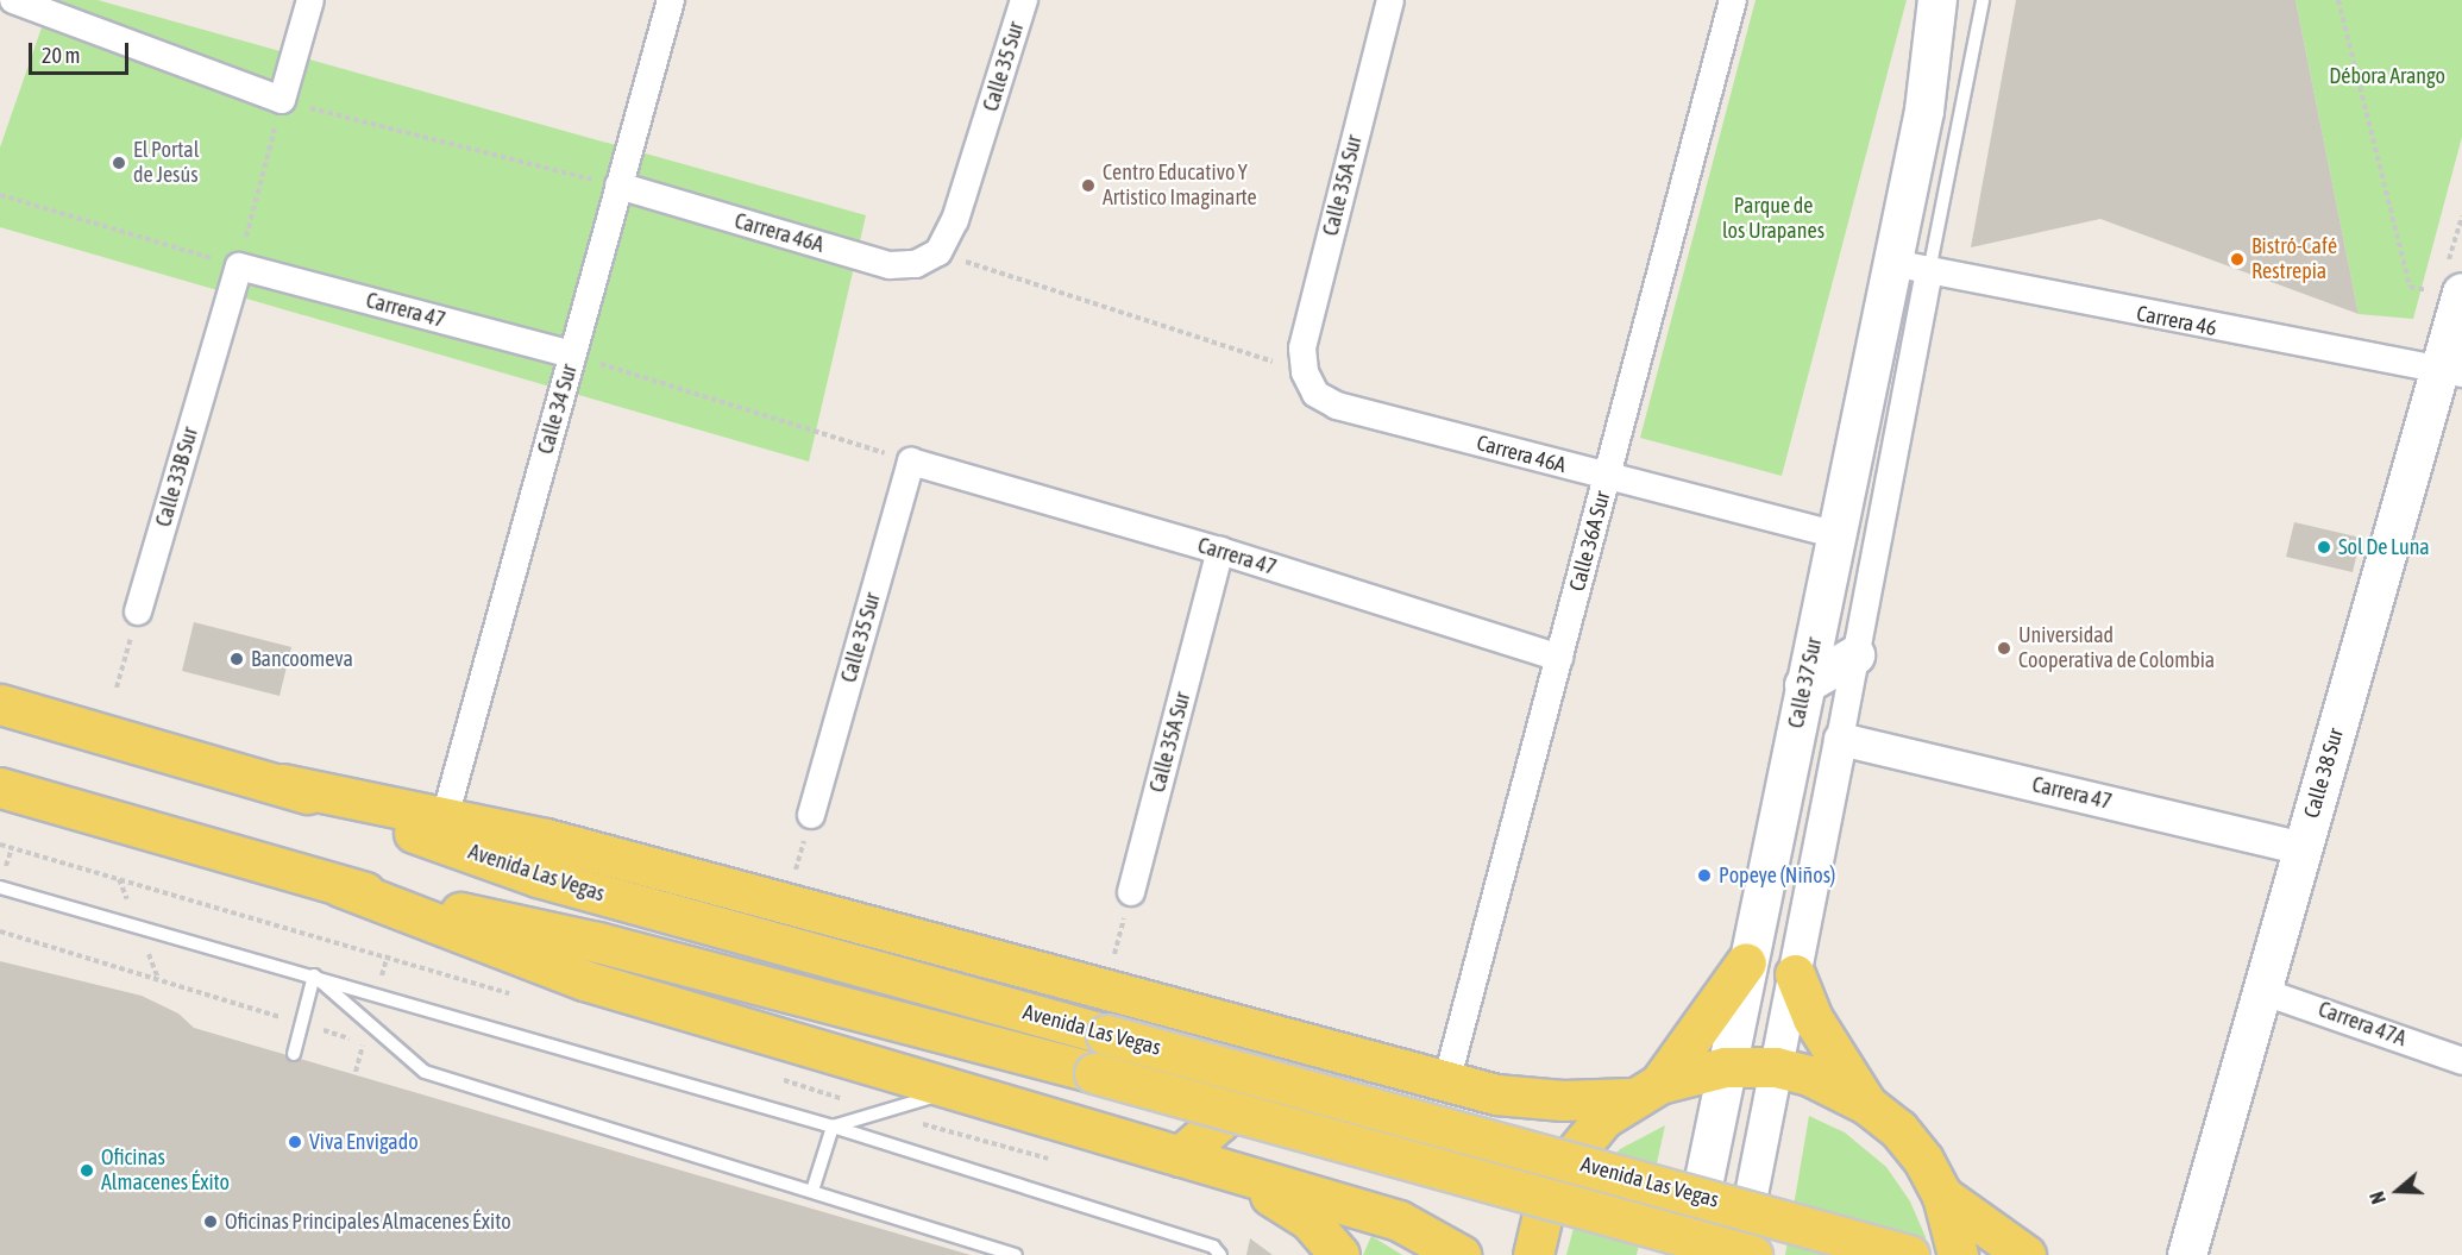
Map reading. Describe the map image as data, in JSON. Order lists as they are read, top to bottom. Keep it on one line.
{"streets":{"main road":["Calle 37 Sur","Calle 38 Sur","Avenida Las Vegas"],"street":["Calle 35 Sur","Calle 35A Sur","Carrera 46A","Carrera 47","Carrera 46","Calle 34 Sur","Calle 33B Sur","Calle 36A Sur","Carrera 47A"]},"crossings":[["Calle 35 Sur","Carrera 46A"],["Calle 35 Sur","Carrera 47"],["Calle 35A Sur","Carrera 46A"],["Calle 35A Sur","Carrera 47"],["Carrera 46A","Calle 34 Sur"],["Carrera 46A","Calle 36A Sur"],["Carrera 46A","Calle 37 Sur"],["Carrera 47","Calle 34 Sur"],["Carrera 47","Calle 33B Sur"],["Carrera 47","Calle 36A Sur"],["Carrera 47","Calle 37 Sur"],["Carrera 47","Calle 38 Sur"],["Carrera 46","Calle 37 Sur"],["Carrera 46","Calle 38 Sur"],["Calle 34 Sur","Avenida Las Vegas"],["Calle 36A Sur","Avenida Las Vegas"],["Calle 37 Sur","Avenida Las Vegas"],["Calle 38 Sur","Carrera 47A"]],"parks":["Débora Arango","Parque de los Urapanes"],"places":["El Portal de Jesús","Centro Educativo Y Artistico Imaginarte","Bistró-Café Restrepia","Sol De Luna","Universidad Cooperativa de Colombia","Bancoomeva","Popeye (Niños)","Viva Envigado","Oficinas Almacenes Éxito","Oficinas Principales Almacenes Éxito"],"scale_bar":"20 m","north":"left"}
